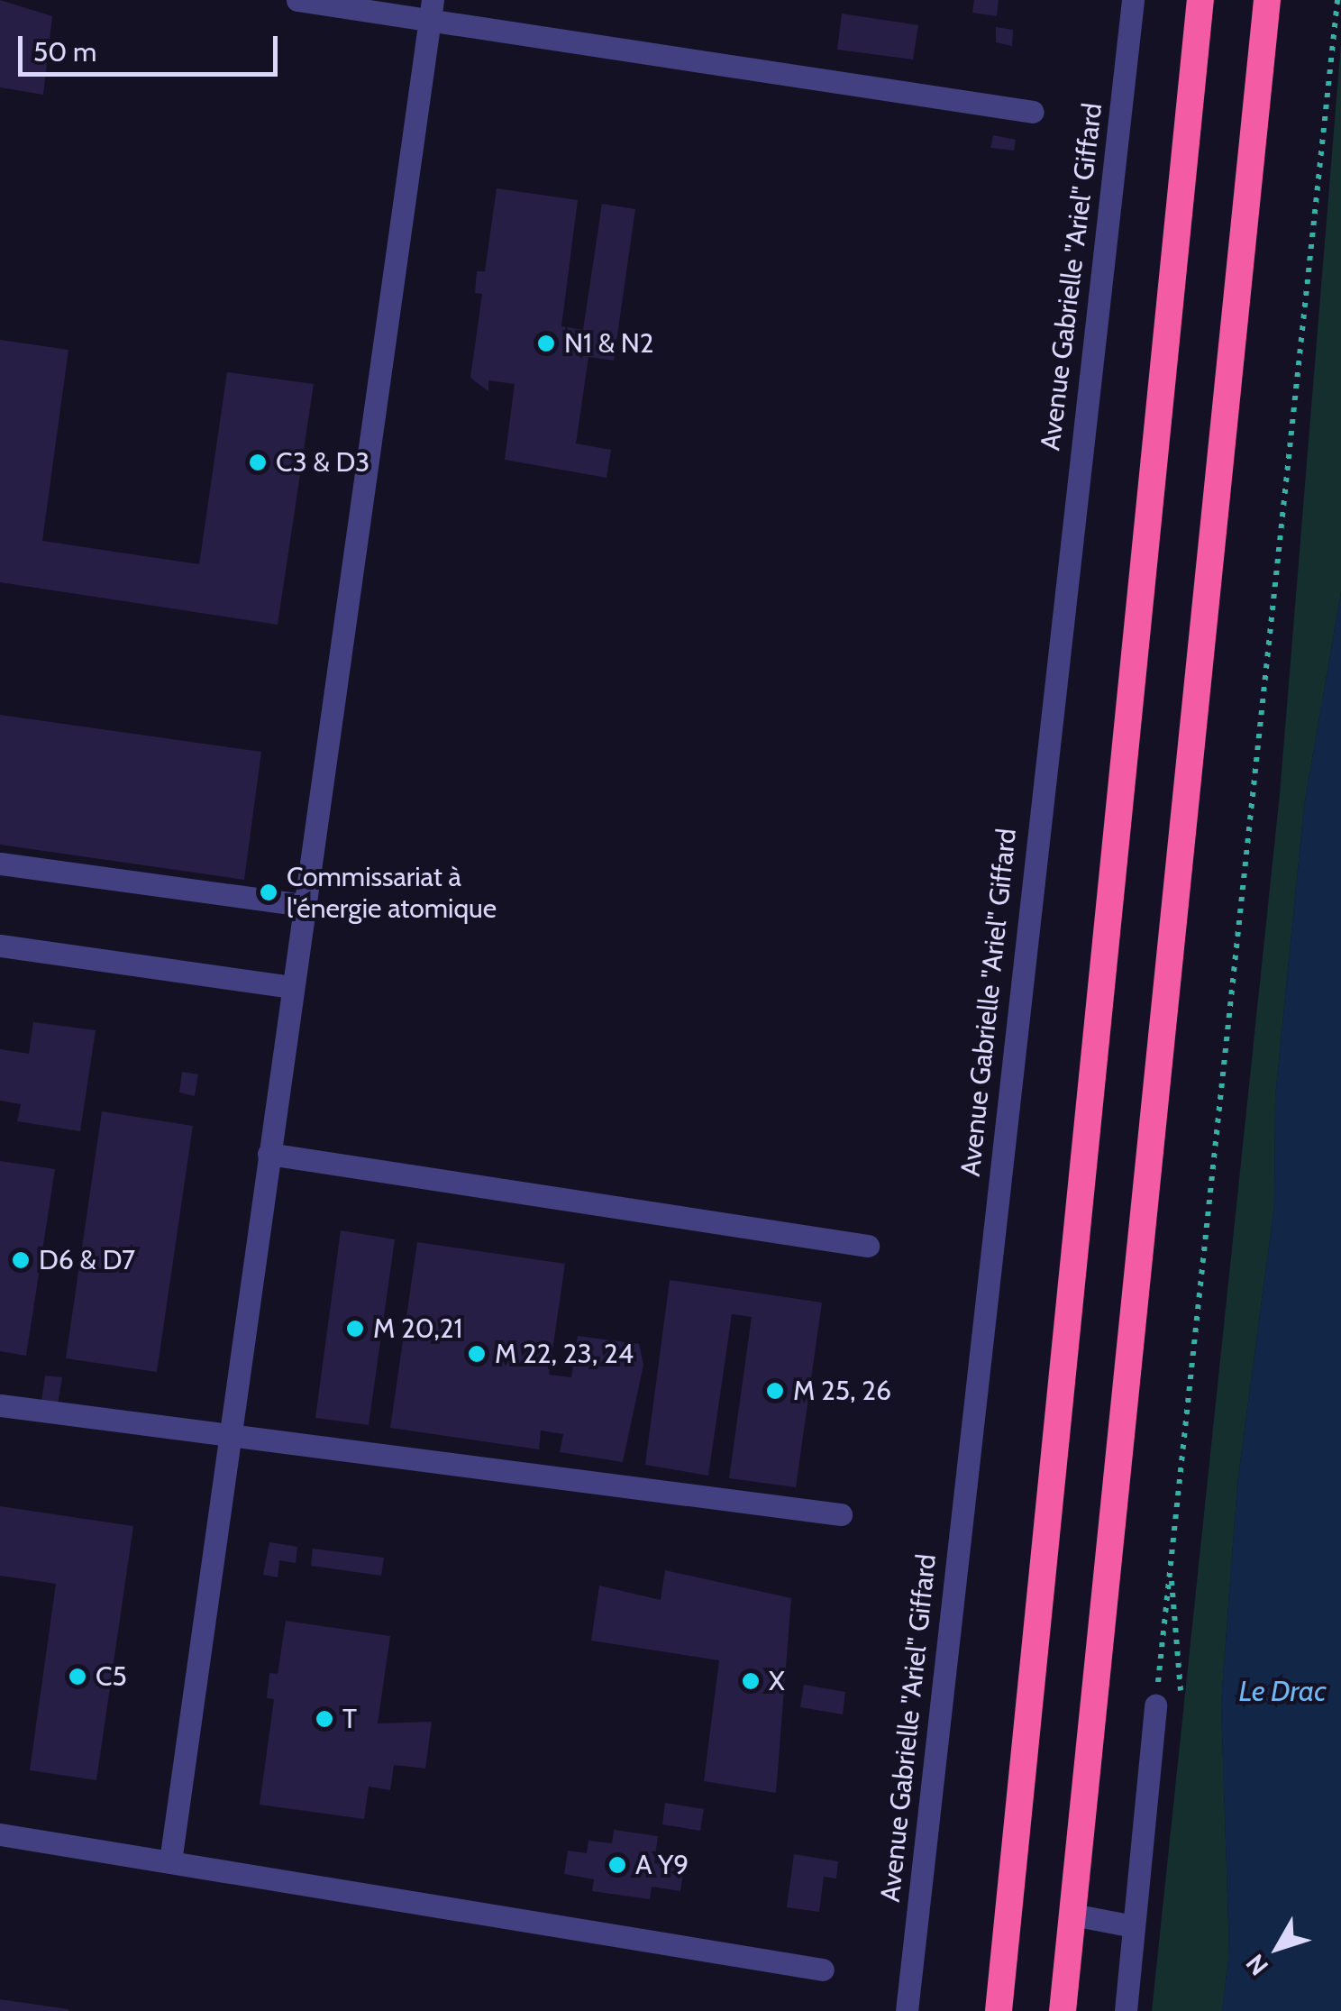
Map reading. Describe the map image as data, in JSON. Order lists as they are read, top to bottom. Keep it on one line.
{"streets":{"street":["Avenue Gabrielle \"Ariel\" Giffard"]},"water":["Le Drac"],"places":["N1 & N2","C3 & D3","Commissariat à l'énergie atomique","D6 & D7","M 20,21","M 22, 23, 24","M 25, 26","C5","X","T","A Y9"],"scale_bar":"50 m","north":"bottom left"}
